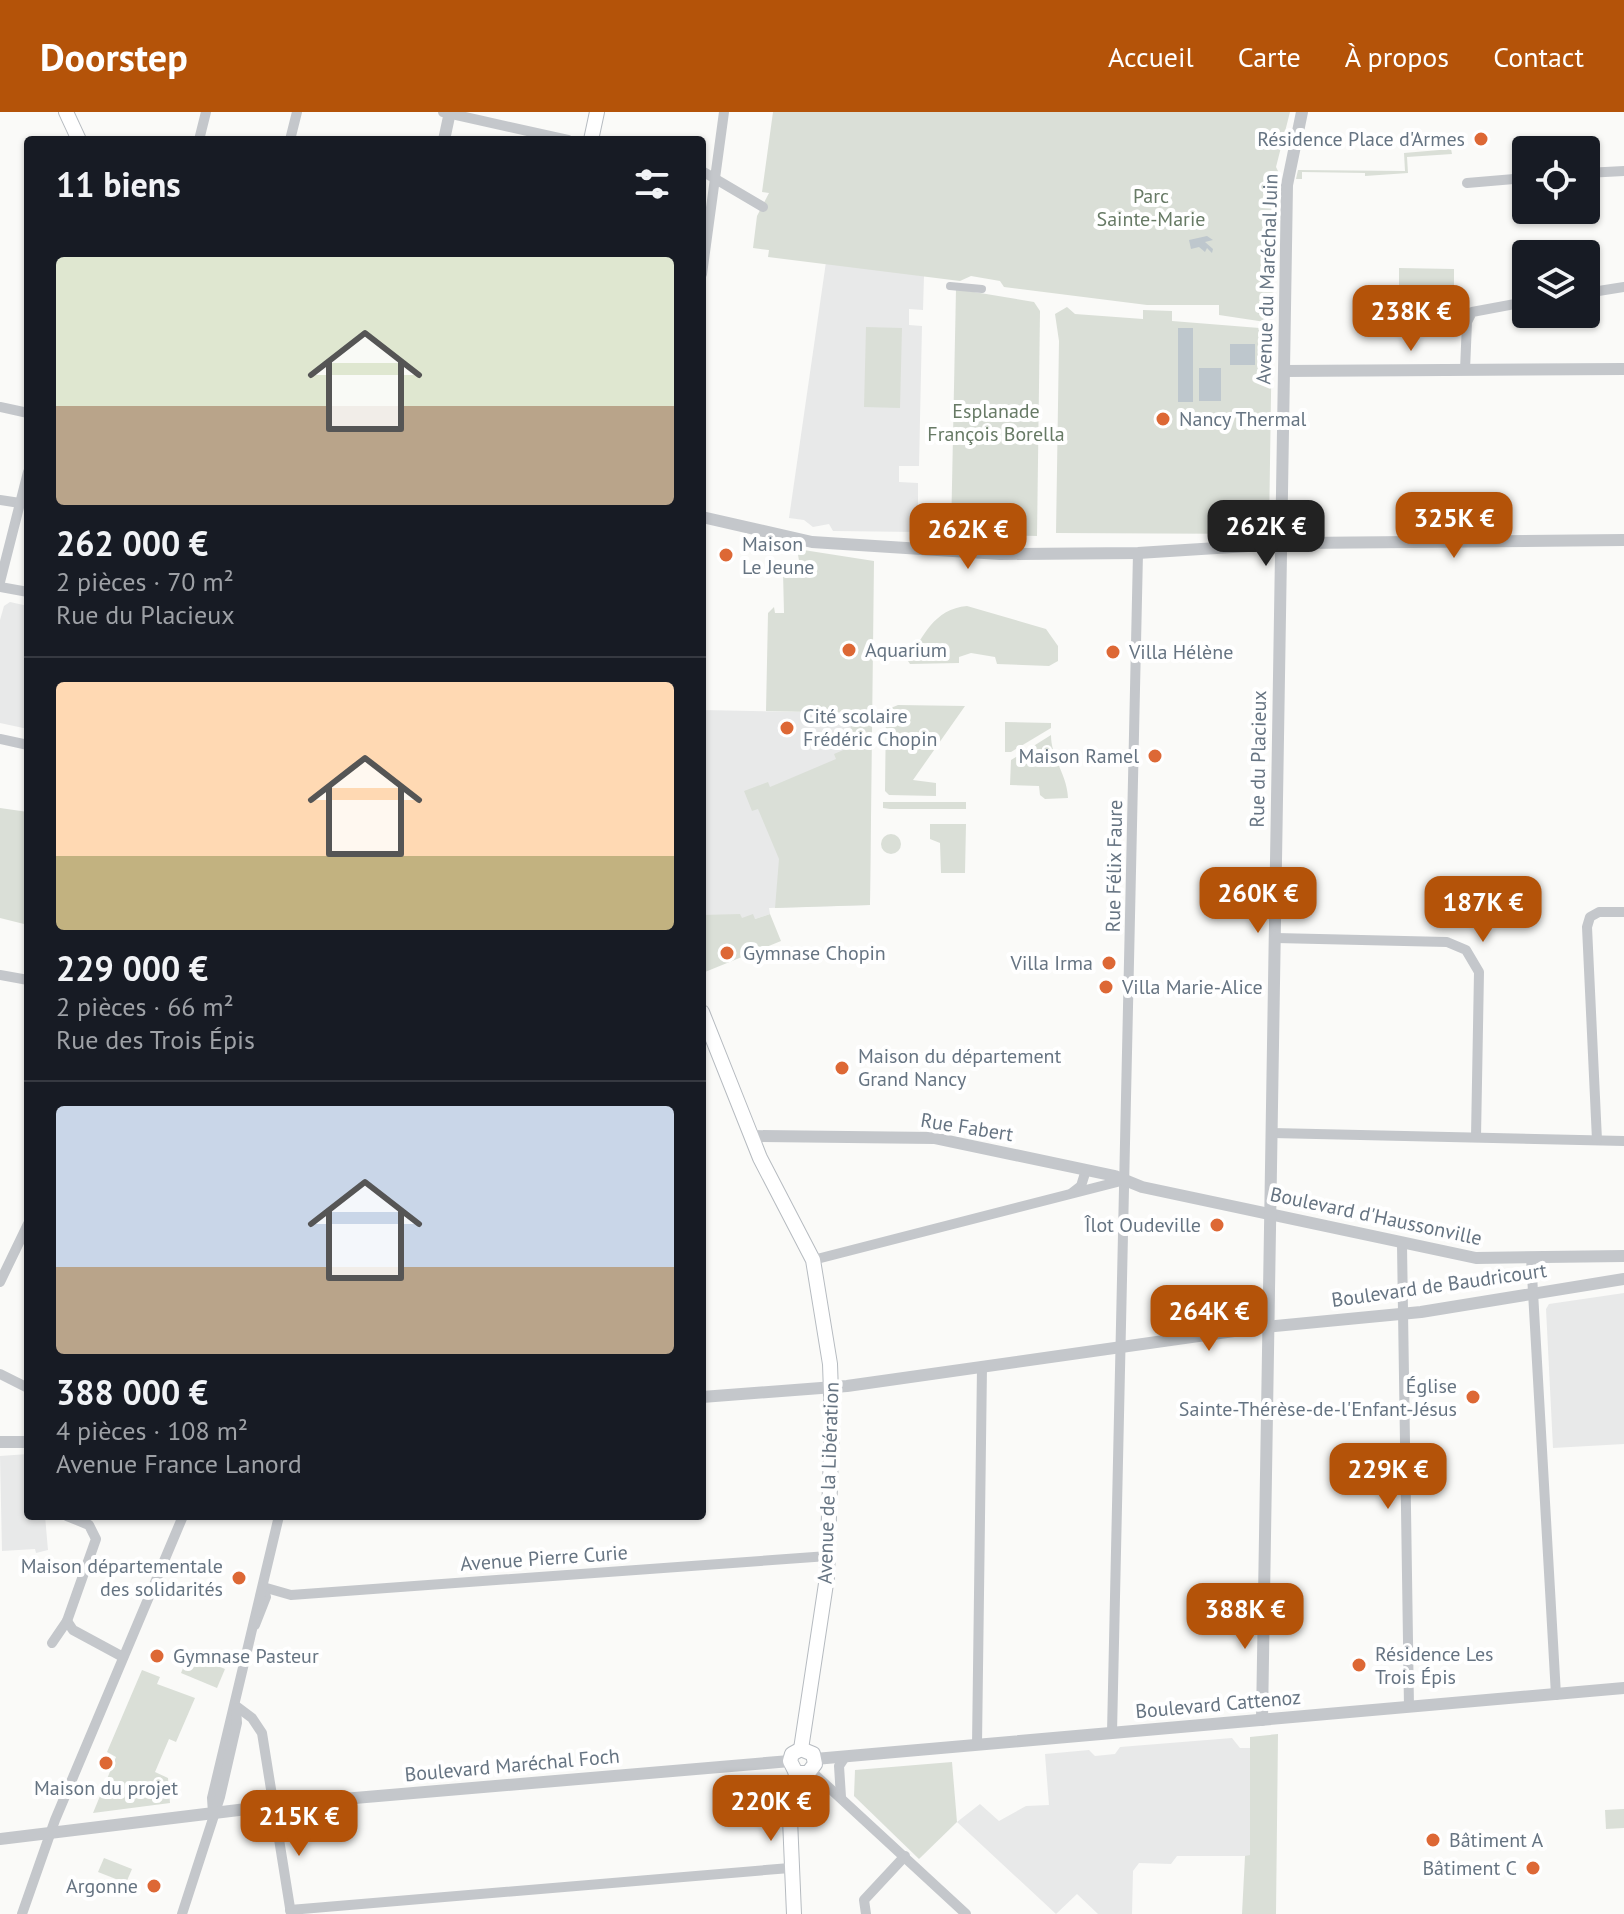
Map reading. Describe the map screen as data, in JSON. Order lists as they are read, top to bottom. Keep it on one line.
{"streets":{"main road":["Avenue de la Libération"],"street":["Avenue du Maréchal Juin","Rue du Placieux","Rue Félix Faure","Rue Fabert","Boulevard d'Haussonville","Boulevard de Baudricourt","Avenue Pierre Curie","Boulevard Cattenoz","Boulevard Maréchal Foch"]},"crossings":[["Avenue du Maréchal Juin","Rue du Placieux"],["Rue du Placieux","Boulevard d'Haussonville"],["Rue du Placieux","Boulevard de Baudricourt"],["Rue du Placieux","Boulevard Cattenoz"],["Rue Félix Faure","Rue Fabert"],["Rue Félix Faure","Boulevard d'Haussonville"],["Rue Félix Faure","Boulevard de Baudricourt"],["Rue Félix Faure","Boulevard Cattenoz"],["Rue Fabert","Boulevard d'Haussonville"],["Rue Fabert","Avenue de la Libération"],["Boulevard de Baudricourt","Avenue de la Libération"],["Avenue de la Libération","Avenue Pierre Curie"],["Avenue de la Libération","Boulevard Cattenoz"],["Avenue de la Libération","Boulevard Maréchal Foch"],["Boulevard Cattenoz","Boulevard Maréchal Foch"]],"parks":["Parc Sainte-Marie","Esplanade François Borella"],"places":["Résidence Place d'Armes","Nancy Thermal","Maison Le Jeune","Aquarium","Villa Hélène","Cité scolaire Frédéric Chopin","Maison Ramel","Gymnase Chopin","Villa Irma","Villa Marie-Alice","Maison du département Grand Nancy","Îlot Oudeville","Église Sainte-Thérèse-de-l'Enfant-Jésus","Maison départementale des solidarités","Gymnase Pasteur","Résidence Les Trois Épis","Maison du projet","Bâtiment A","Bâtiment C","Argonne"],"page":{"header":"Doorstep","nav":["Accueil","Carte","À propos","Contact"],"heading":"11 biens","list":[{"name":"262 000 €","note":"2 pièces · 70 m² · Rue du Placieux"},{"name":"229 000 €","note":"2 pièces · 66 m² · Rue des Trois Épis"},{"name":"388 000 €","note":"4 pièces · 108 m² · Avenue France Lanord"}],"price":["238K €","325K €","262K €","262K €","260K €","187K €","264K €","229K €","388K €","220K €","215K €"]}}
